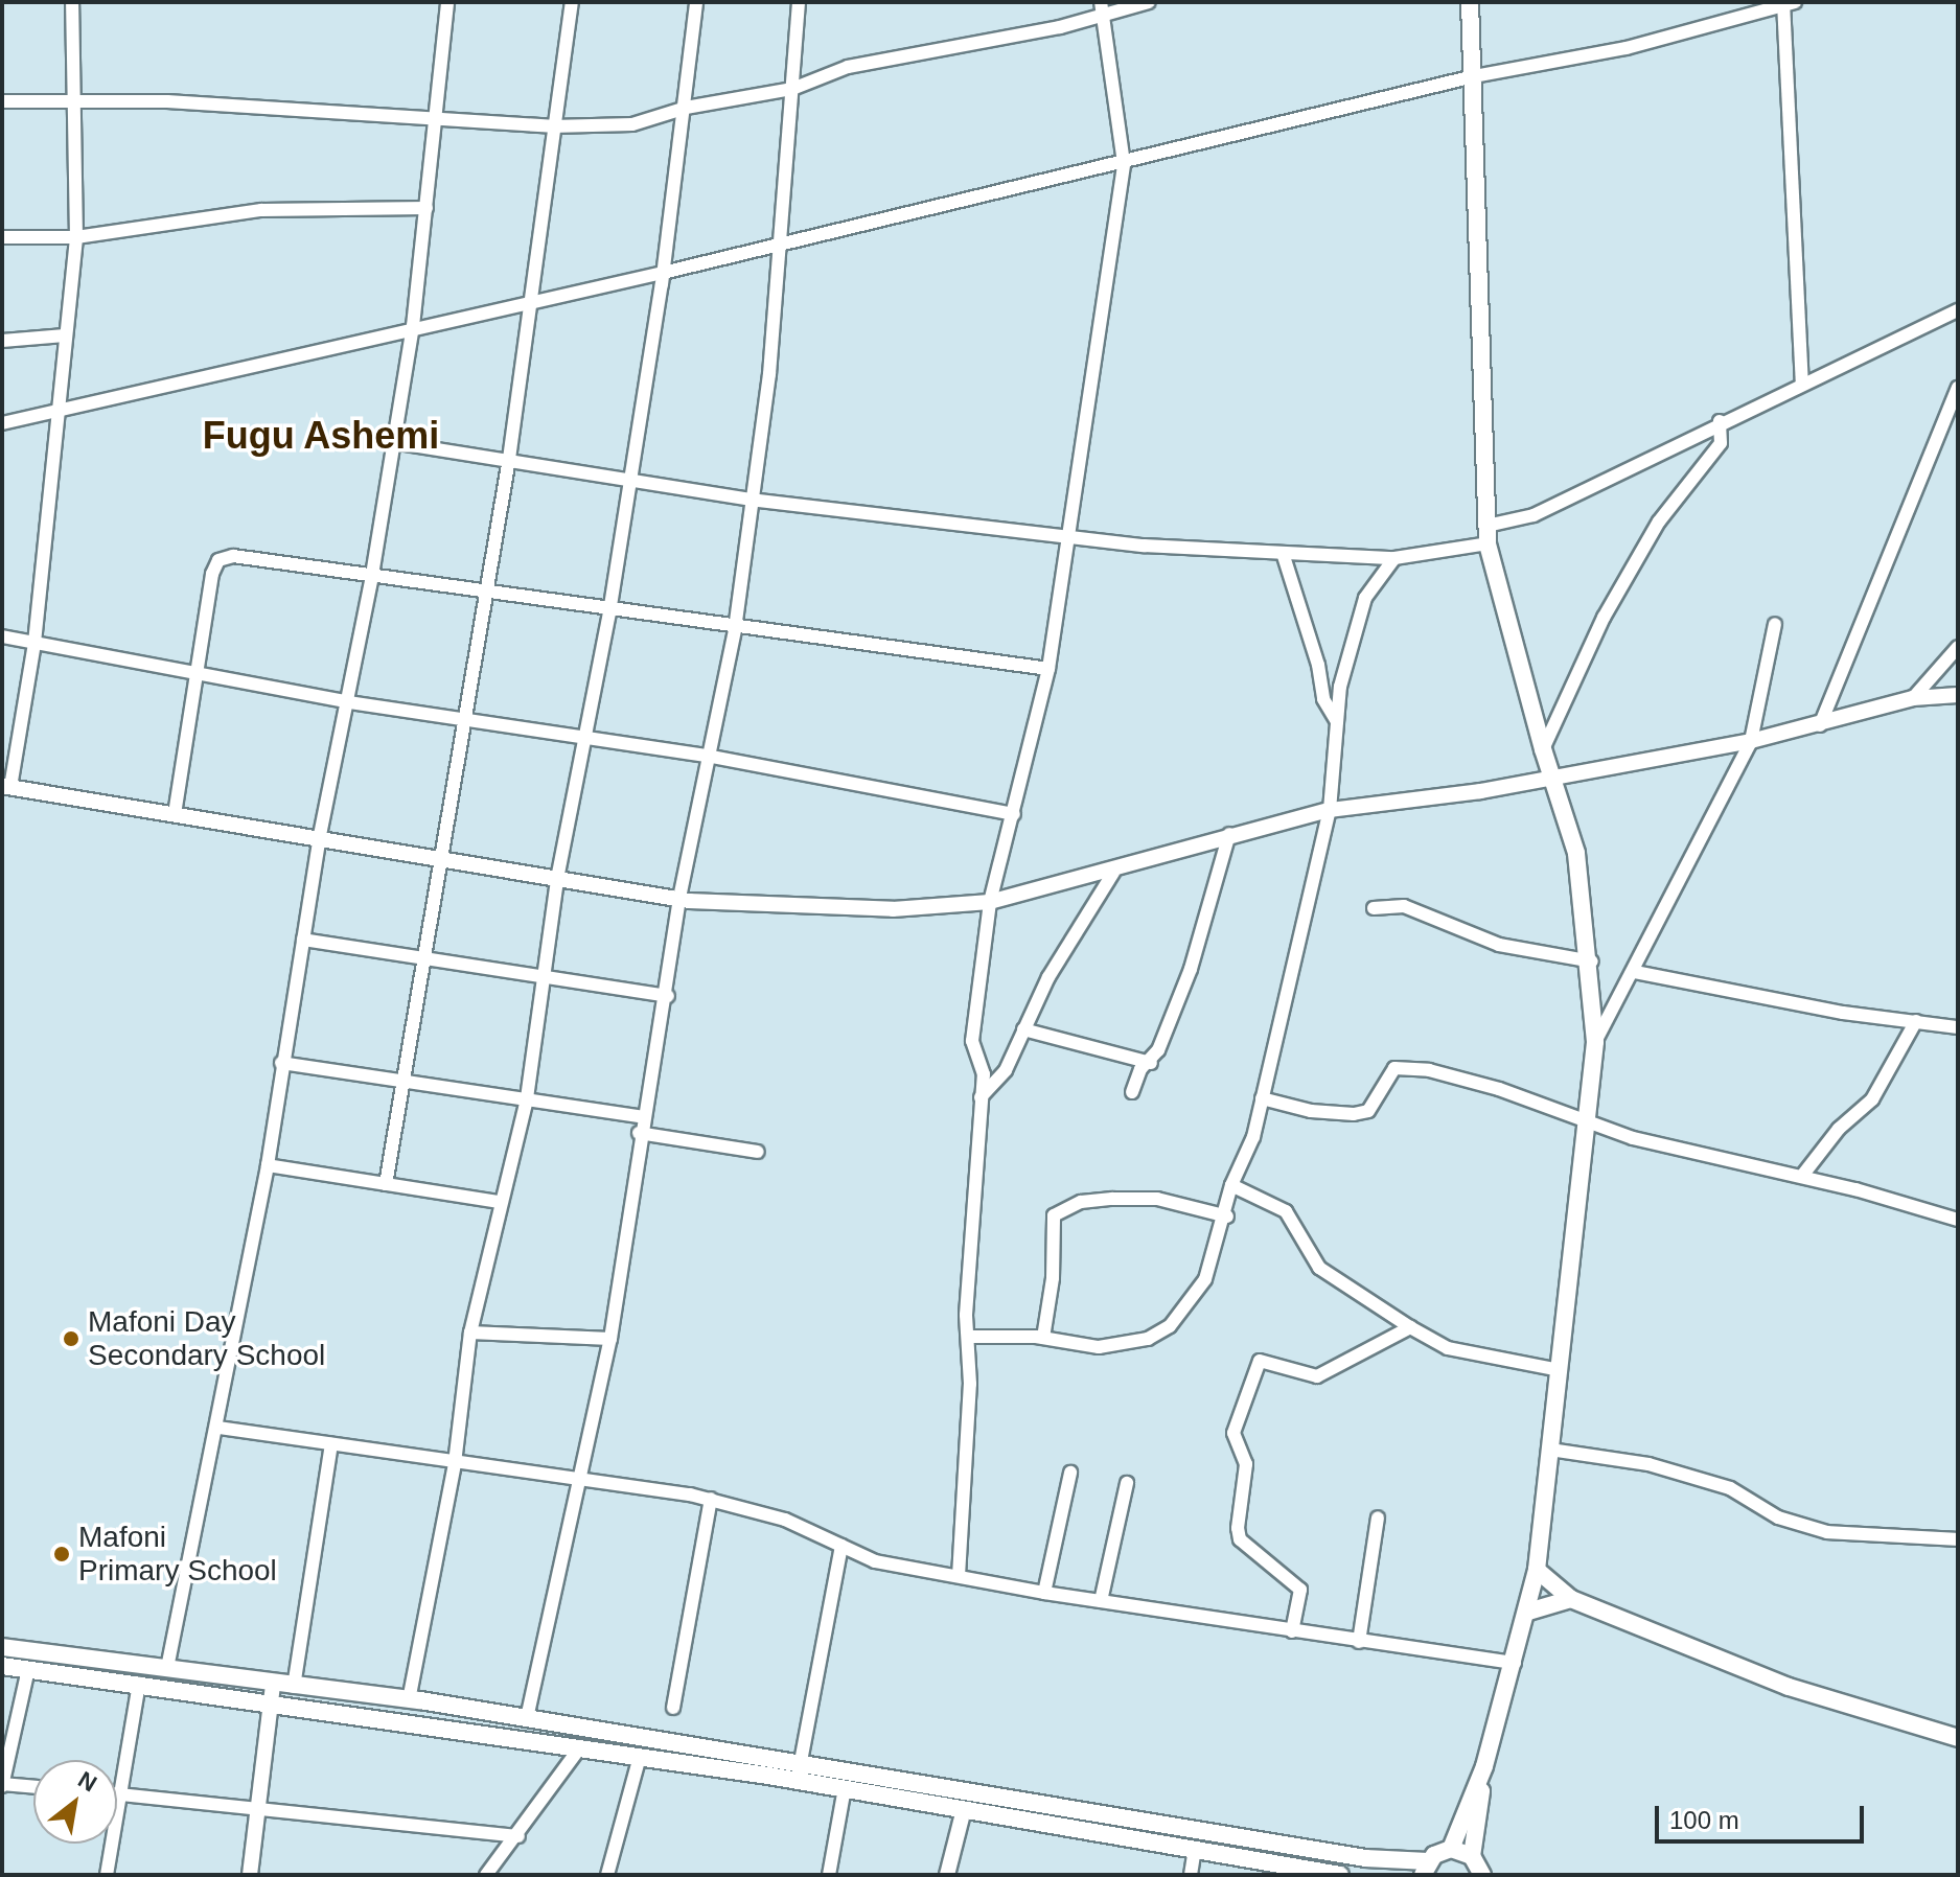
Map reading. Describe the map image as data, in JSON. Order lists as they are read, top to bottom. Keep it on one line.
{"districts":["Fugu Ashemi"],"places":["Mafoni Day Secondary School","Mafoni Primary School"],"scale_bar":"100 m","north":"top right"}
